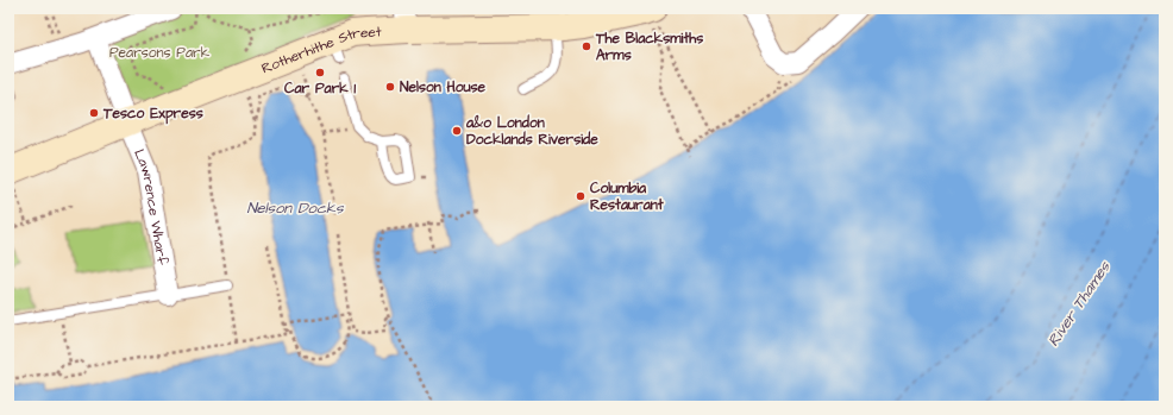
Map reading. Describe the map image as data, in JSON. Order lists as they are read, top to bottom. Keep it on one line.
{"streets":{"street":["Rotherhithe Street","Lawrence Wharf"]},"crossings":[["Rotherhithe Street","Lawrence Wharf"]],"water":["Nelson Docks","River Thames"],"parks":["Pearsons Park"],"places":["The Blacksmiths Arms","Car Park 1","Nelson House","Tesco Express","a&o London Docklands Riverside","Columbia Restaurant"]}
